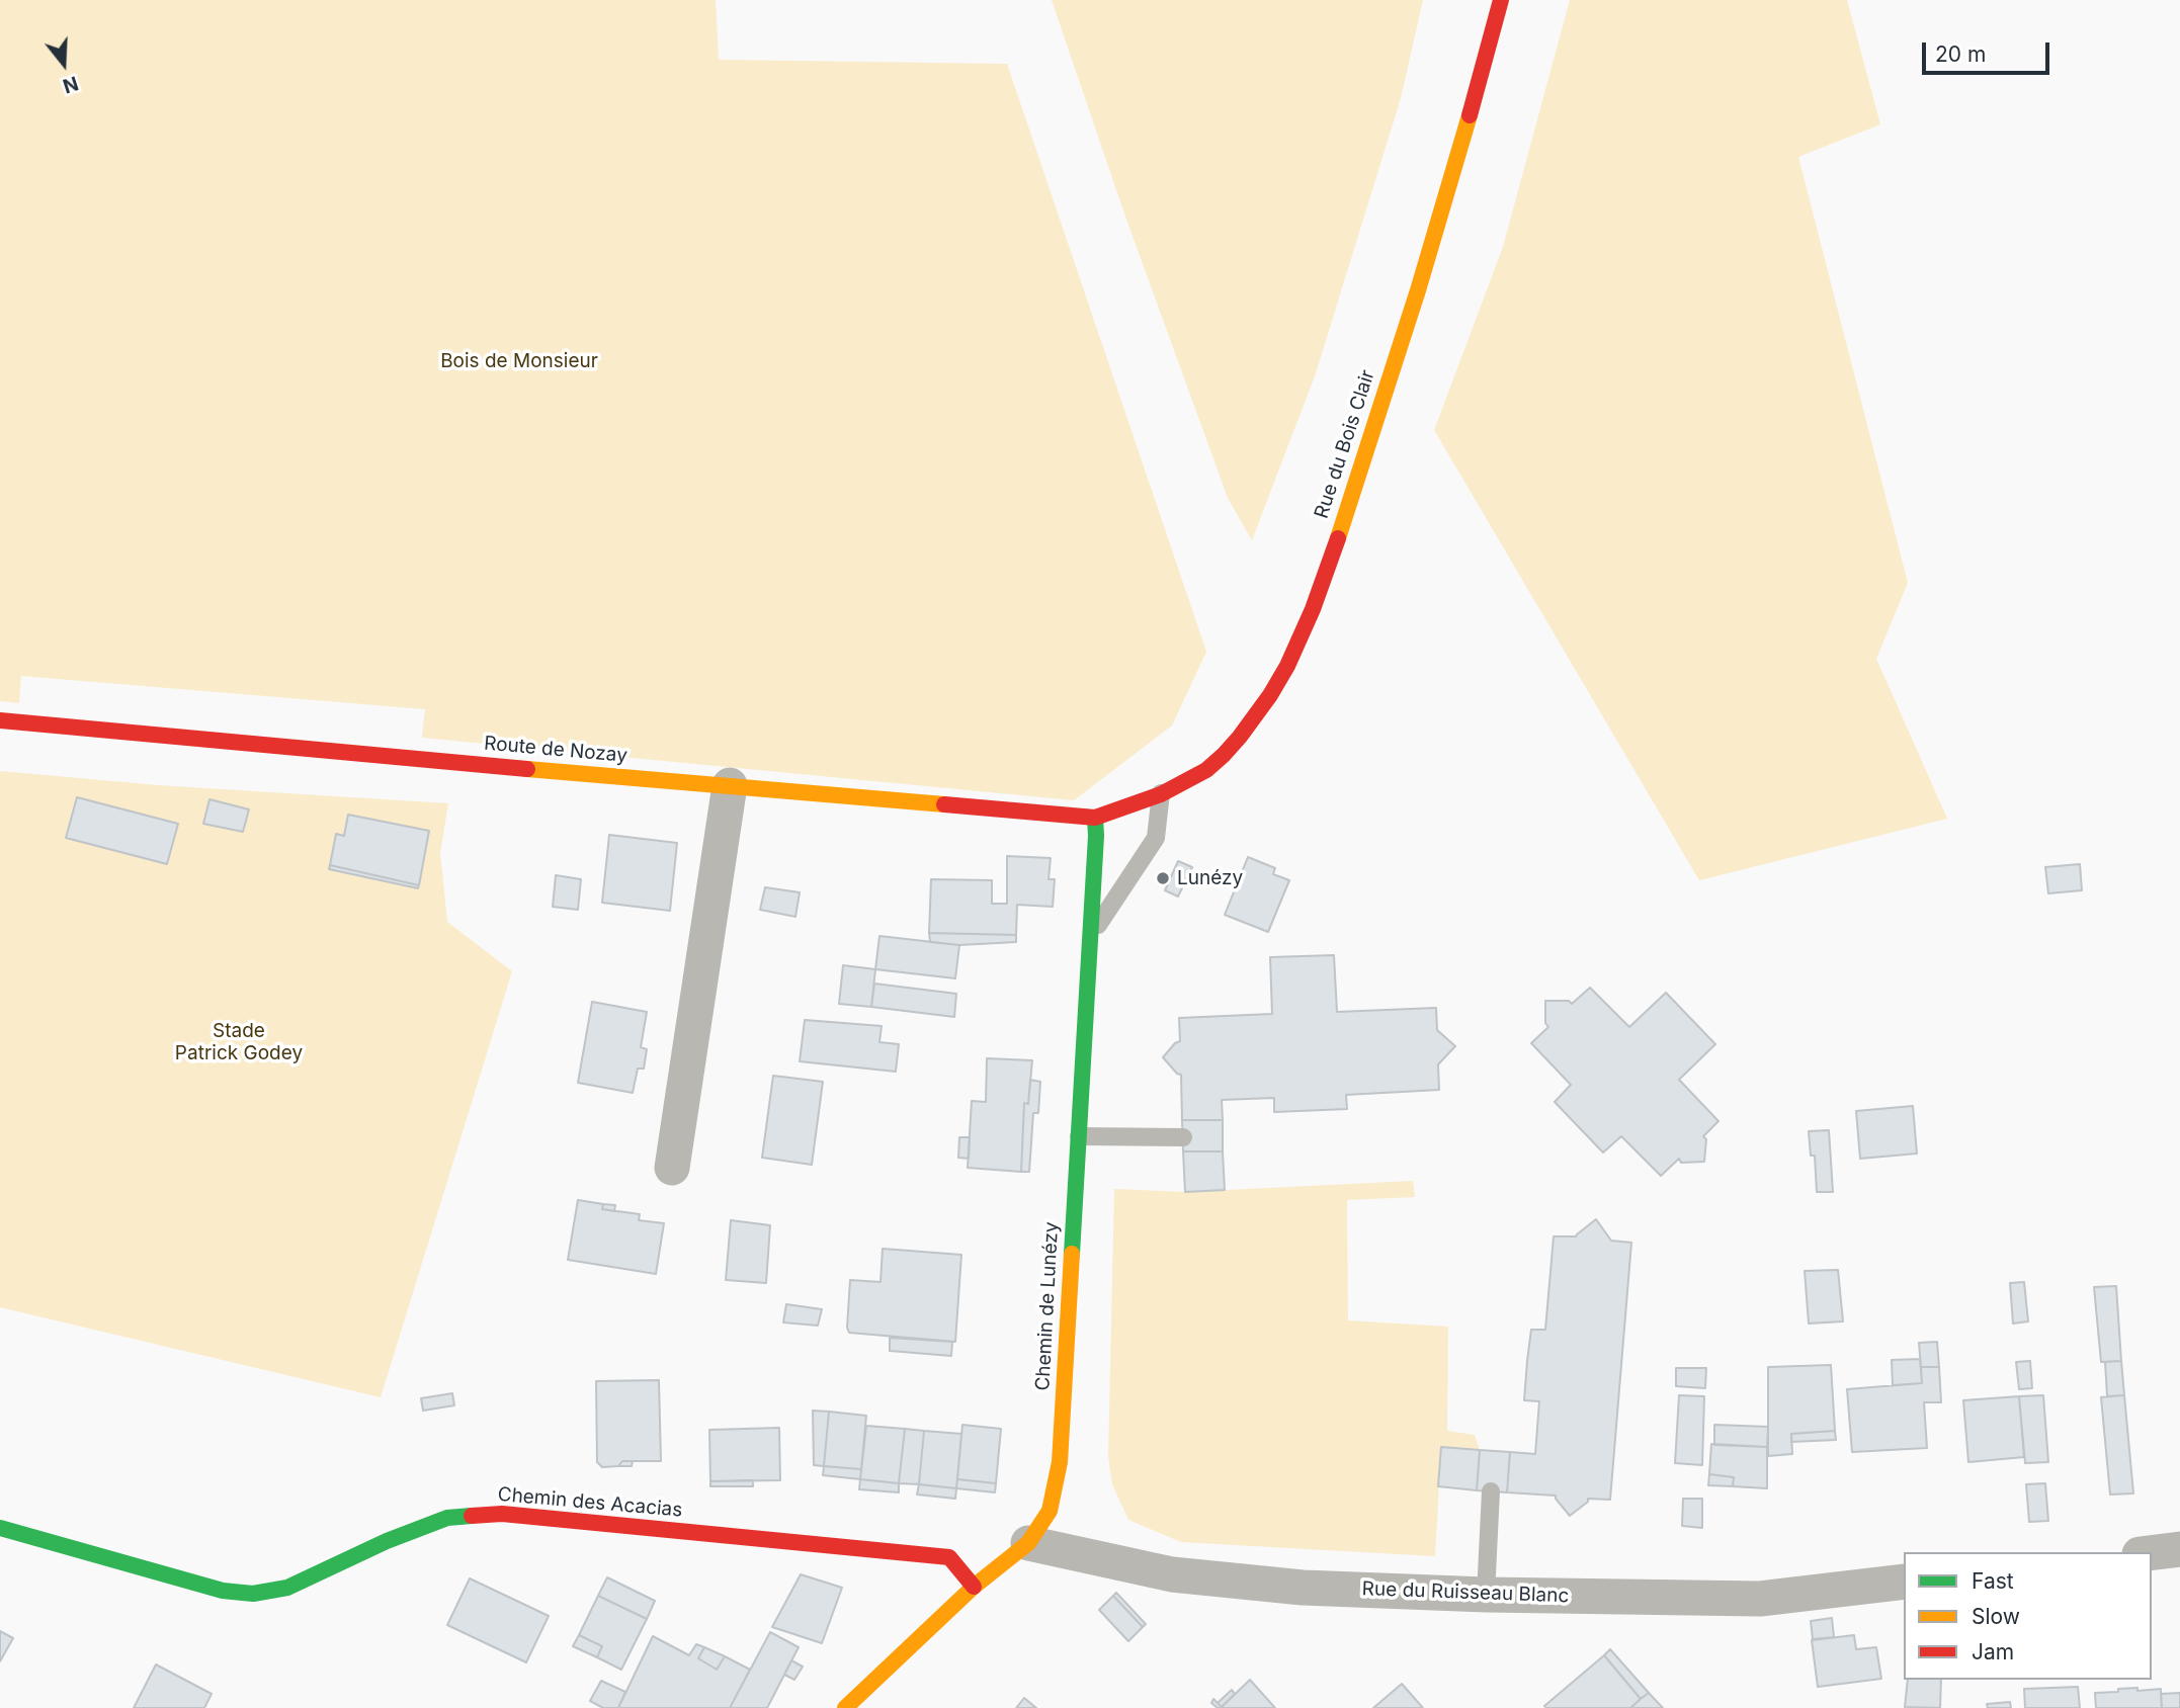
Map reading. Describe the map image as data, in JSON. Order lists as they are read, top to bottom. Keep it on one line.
{"streets":{"street":["Rue du Bois Clair","Route de Nozay","Chemin de Lunézy","Chemin des Acacias","Rue du Ruisseau Blanc"]},"crossings":[["Rue du Bois Clair","Route de Nozay"],["Rue du Bois Clair","Chemin de Lunézy"],["Route de Nozay","Chemin de Lunézy"],["Chemin de Lunézy","Chemin des Acacias"],["Chemin de Lunézy","Rue du Ruisseau Blanc"]],"parks":["Bois de Monsieur","Stade Patrick Godey"],"places":["Lunézy"],"legend":["Fast","Slow","Jam"],"scale_bar":"20 m","north":"bottom"}
